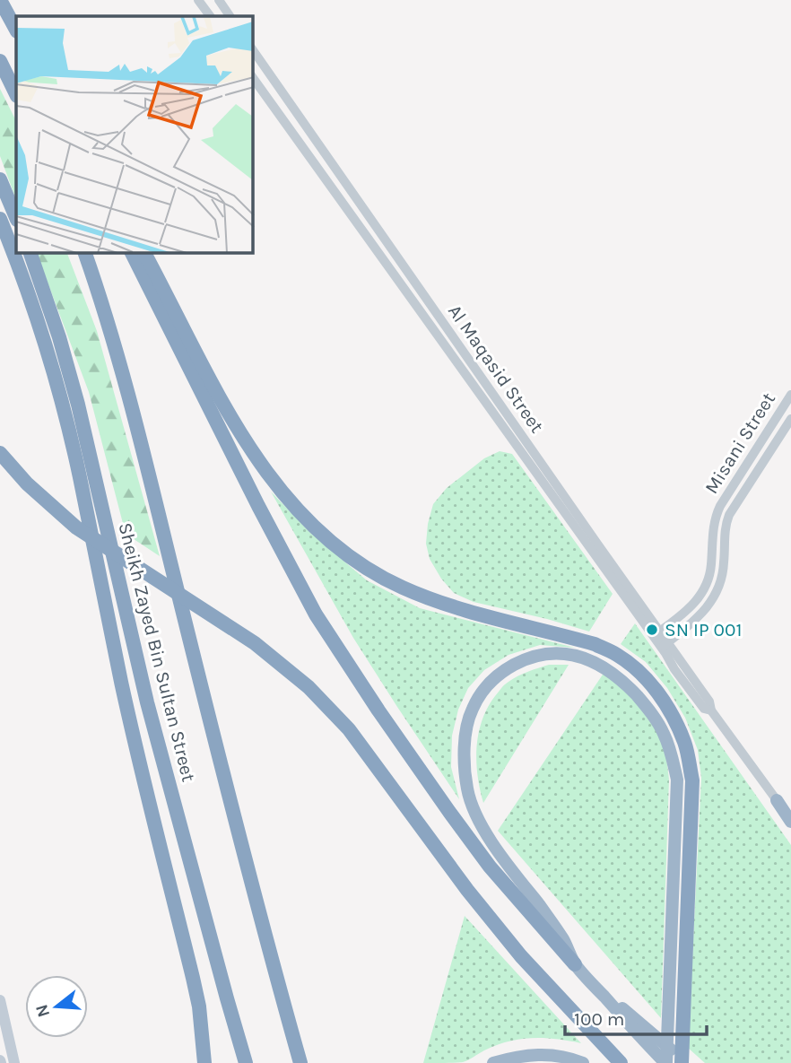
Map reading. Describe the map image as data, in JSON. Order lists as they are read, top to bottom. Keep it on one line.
{"streets":{"highway":["Sheikh Zayed Bin Sultan Street"],"street":["Al Maqasid Street","Misani Street"]},"crossings":[["Al Maqasid Street","Misani Street"]],"places":["SN IP 001"],"scale_bar":"100 m","north":"left"}
